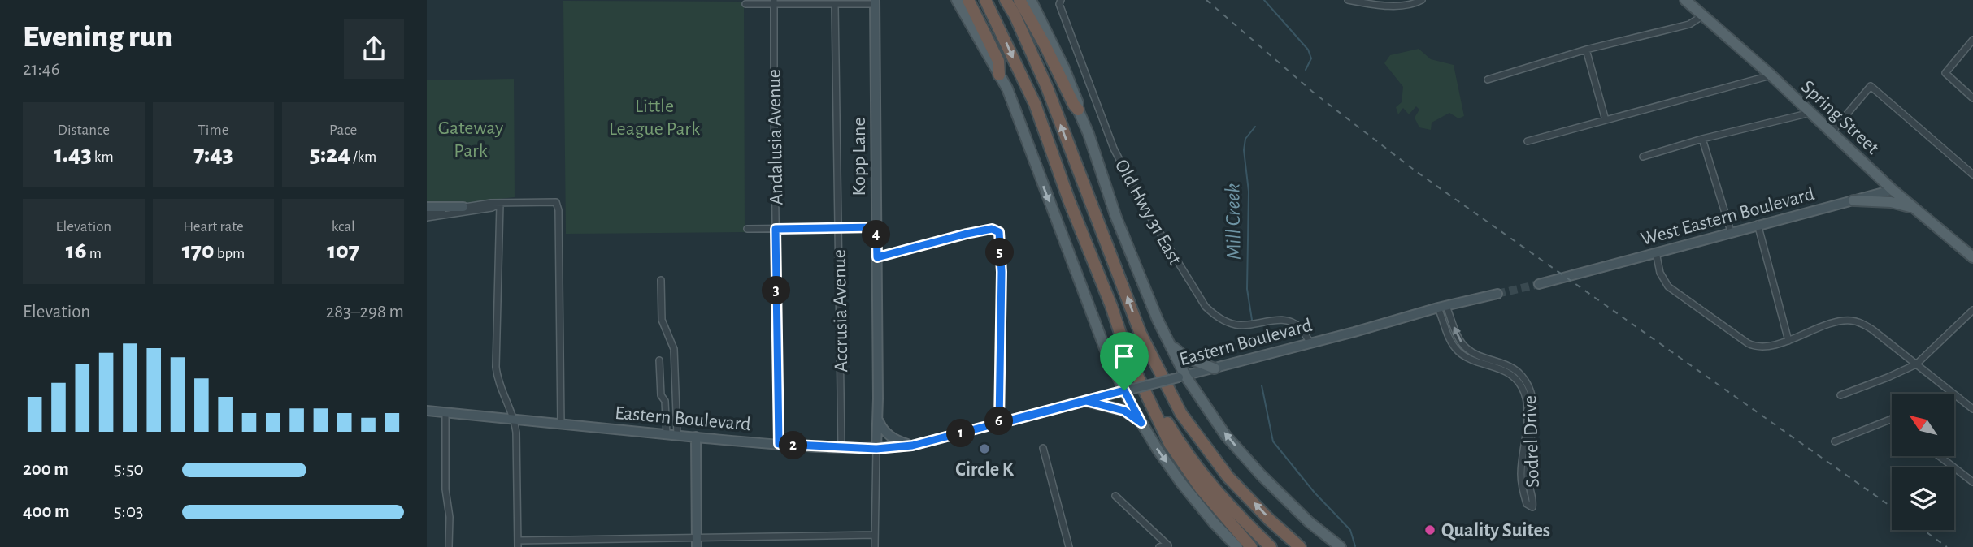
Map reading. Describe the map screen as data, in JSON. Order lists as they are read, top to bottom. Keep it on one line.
{"streets":{"main road":["Spring Street","Kopp Lane","West Eastern Boulevard","Eastern Boulevard"],"street":["Andalusia Avenue","Old Hwy 31 East","Accrusia Avenue","Sodrel Drive"]},"crossings":[["Spring Street","West Eastern Boulevard"],["Andalusia Avenue","Eastern Boulevard"],["Kopp Lane","Eastern Boulevard"],["Old Hwy 31 East","Eastern Boulevard"],["Accrusia Avenue","Eastern Boulevard"],["Eastern Boulevard","Sodrel Drive"]],"water":["Mill Creek"],"parks":["Little League Park","Gateway Park"],"places":["Circle K","Quality Suites"],"north":"top left","page":{"heading":["Evening run","21:46"],"stats":[["Distance","1.43 km"],["Time","7:43"],["Pace","5:24 /km"],["Elevation","16 m"],["Heart rate","170 bpm"],["kcal","107"]],"pins":["4","5","3","6","1","2"],"chart":["Elevation","283–298 m"],"list":[{"name":"200 m","note":"5:50"},{"name":"400 m","note":"5:03"}]}}
